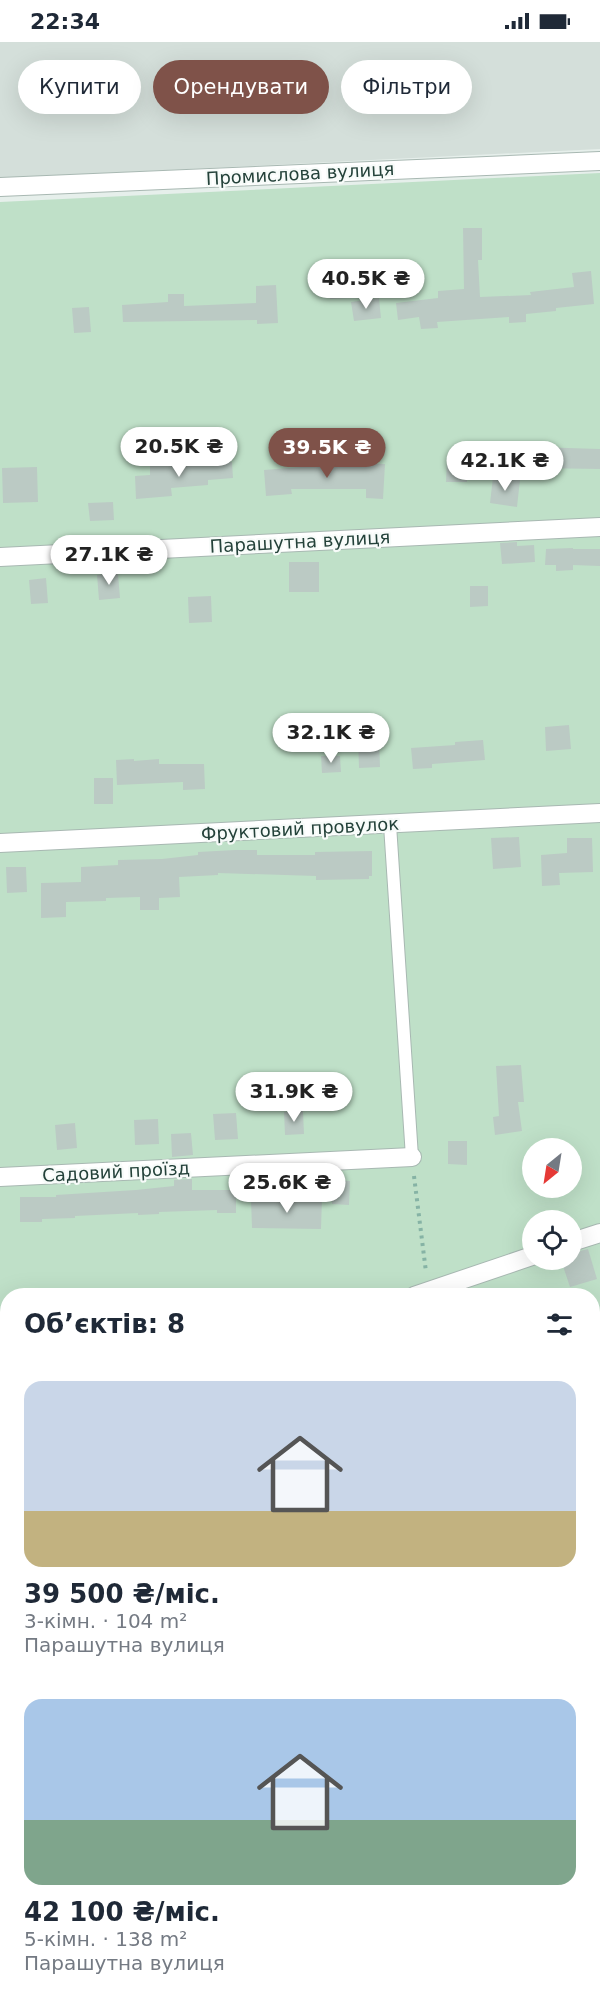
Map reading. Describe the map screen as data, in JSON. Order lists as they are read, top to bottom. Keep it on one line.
{"streets":{"street":["Промислова вулиця","Парашутна вулиця","Фруктовий провулок","Садовий проїзд"]},"north":"bottom left","page":{"status":"22:34","chip":["Купити","Орендувати","Фільтри"],"price":["40.5K ₴","20.5K ₴","39.5K ₴","42.1K ₴","27.1K ₴","32.1K ₴","31.9K ₴","25.6K ₴"],"heading":"Об’єктів: 8","list":[{"name":"39 500 ₴/міс.","note":"3-кімн. · 104 m² · Парашутна вулиця"},{"name":"42 100 ₴/міс.","note":"5-кімн. · 138 m² · Парашутна вулиця"}]}}
